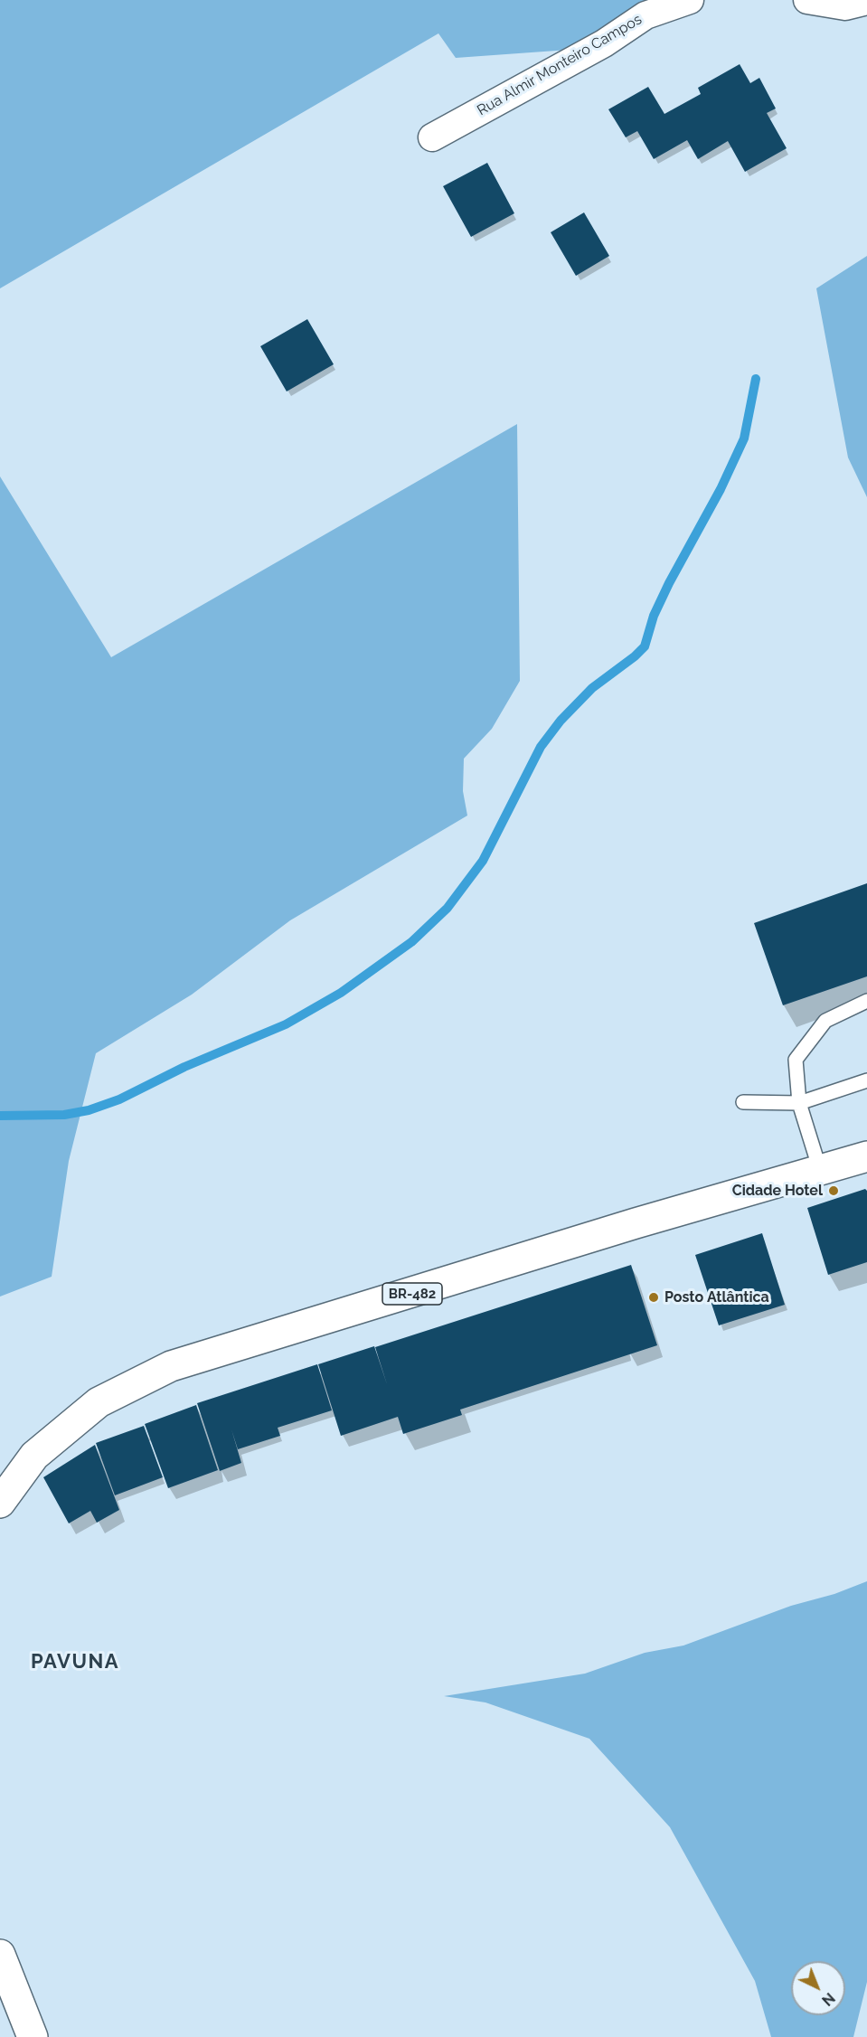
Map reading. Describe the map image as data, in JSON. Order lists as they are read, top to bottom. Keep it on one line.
{"streets":{"highway":["BR-482"],"street":["Rua Almir Monteiro Campos"]},"districts":["PAVUNA"],"places":["Cidade Hotel","Posto Atlântica"],"north":"bottom right"}
